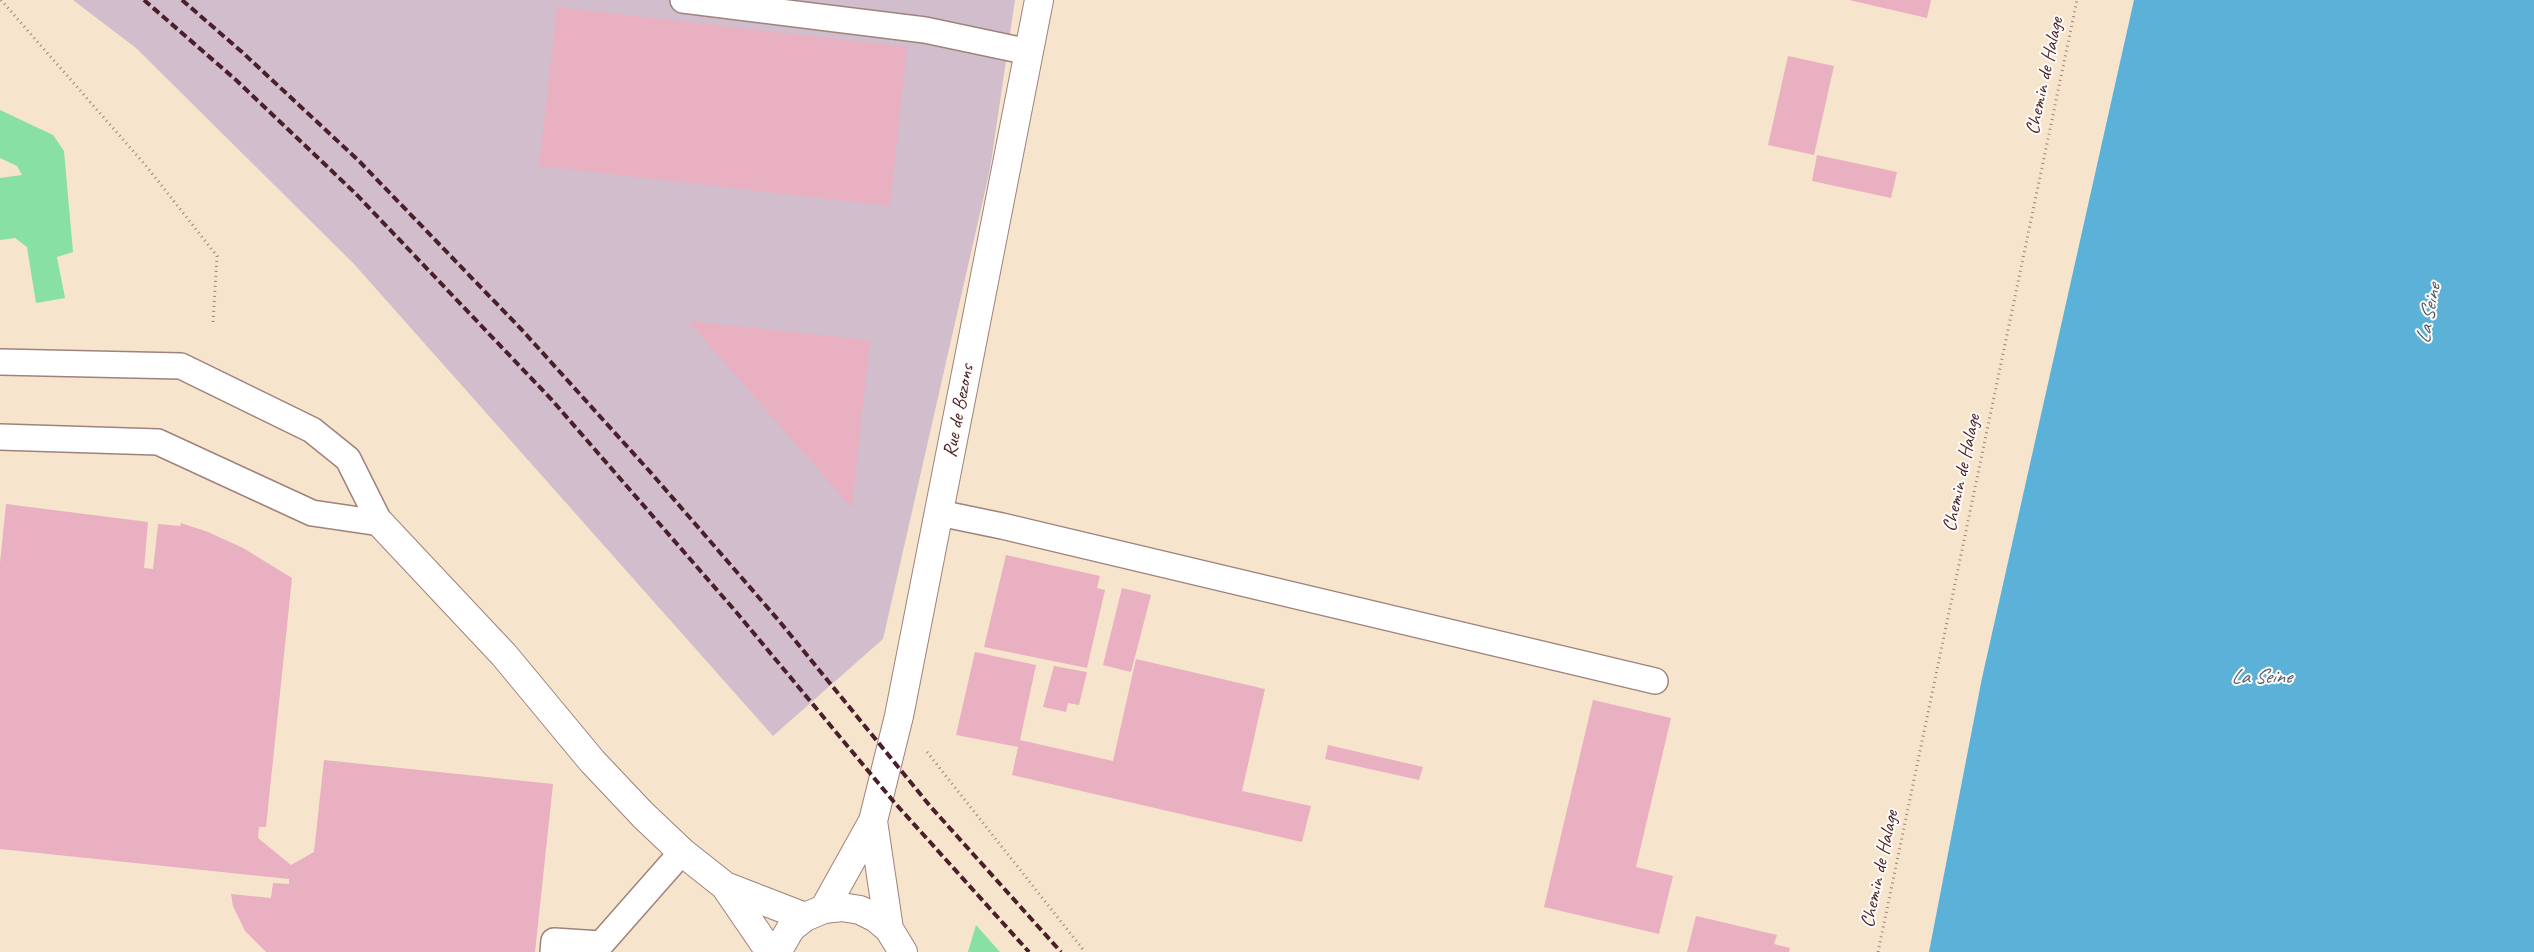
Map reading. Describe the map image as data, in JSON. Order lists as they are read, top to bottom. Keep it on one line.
{"streets":{"street":["Rue de Bezons"],"path":["Chemin de Halage"]},"water":["La Seine"]}
